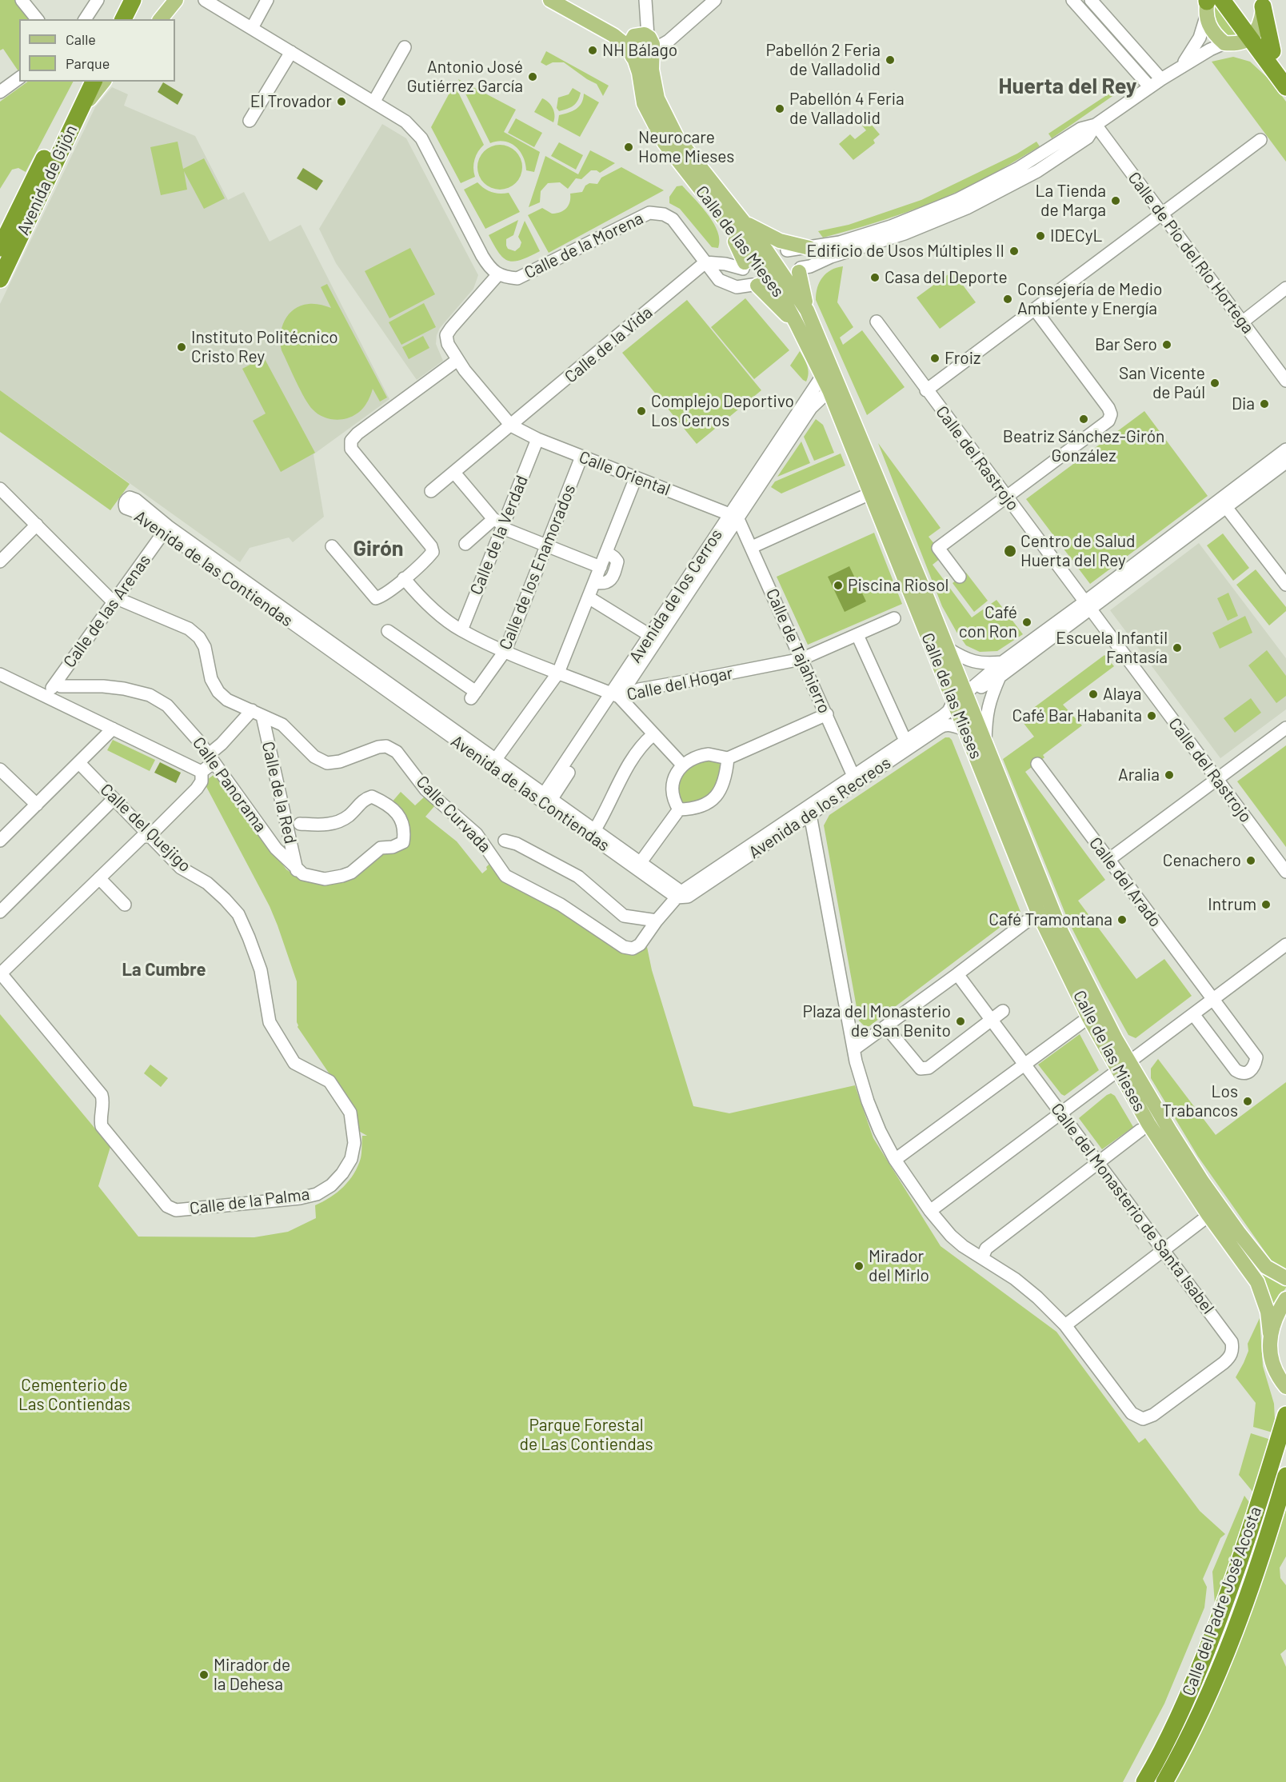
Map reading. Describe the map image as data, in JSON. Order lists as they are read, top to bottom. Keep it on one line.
{"streets":{"highway":["Avenida de Gijón","Calle del Padre José Acosta"],"main road":["Calle de las Mieses"],"street":["Calle de la Morena","Calle de Pío del Río Hortega","Calle de la Vida","Calle del Rastrojo","Calle Oriental","Calle de la Verdad","Calle de los Enamorados","Avenida de las Contiendas","Avenida de los Cerros","Calle de las Arenas","Calle de Tajahierro","Calle del Hogar","Calle Panorama","Calle de la Red","Avenida de los Recreos","Calle Curvada","Calle del Quejigo","Calle del Arado","Calle de la Palma","Calle del Monasterio de Santa Isabel"]},"crossings":[["Calle de las Mieses","Calle de la Morena"],["Calle de las Mieses","Avenida de los Cerros"],["Calle de las Mieses","Avenida de los Recreos"],["Calle de la Morena","Calle de Pío del Río Hortega"],["Calle de la Morena","Calle de la Vida"],["Calle de la Vida","Calle Oriental"],["Calle del Rastrojo","Avenida de los Recreos"],["Calle Oriental","Calle de la Verdad"],["Calle Oriental","Calle de los Enamorados"],["Calle Oriental","Avenida de los Cerros"],["Calle Oriental","Calle de Tajahierro"],["Calle de la Verdad","Calle del Hogar"],["Calle de los Enamorados","Calle del Hogar"],["Avenida de las Contiendas","Avenida de los Cerros"],["Avenida de las Contiendas","Calle de las Arenas"],["Avenida de las Contiendas","Avenida de los Recreos"],["Avenida de las Contiendas","Calle Curvada"],["Avenida de los Cerros","Calle de Tajahierro"],["Avenida de los Cerros","Calle del Hogar"],["Calle de las Arenas","Calle Panorama"],["Calle de Tajahierro","Calle del Hogar"],["Calle de Tajahierro","Avenida de los Recreos"],["Calle Panorama","Calle de la Red"],["Calle de la Red","Calle Curvada"],["Avenida de los Recreos","Calle Curvada"],["Calle del Quejigo","Calle de la Palma"]],"districts":["Huerta del Rey","Girón","La Cumbre"],"parks":["Cementerio de Las Contiendas","Parque Forestal de Las Contiendas"],"places":["NH Bálago","Pabellón 2 Feria de Valladolid","Antonio José Gutiérrez García","El Trovador","Pabellón 4 Feria de Valladolid","Neurocare Home Mieses","La Tienda de Marga","IDECyL","Edificio de Usos Múltiples II","Casa del Deporte","Consejería de Medio Ambiente y Energía","Bar Sero","Instituto Politécnico Cristo Rey","Froiz","San Vicente de Paúl","Dia","Complejo Deportivo Los Cerros","Beatriz Sánchez-Girón González","Centro de Salud Huerta del Rey","Piscina Riosol","Café con Ron","Escuela Infantil Fantasía","Alaya","Café Bar Habanita","Aralia","Cenachero","Intrum","Café Tramontana","Plaza del Monasterio de San Benito","Los Trabancos","Mirador del Mirlo","Mirador de la Dehesa"],"legend":["Calle","Parque"]}
